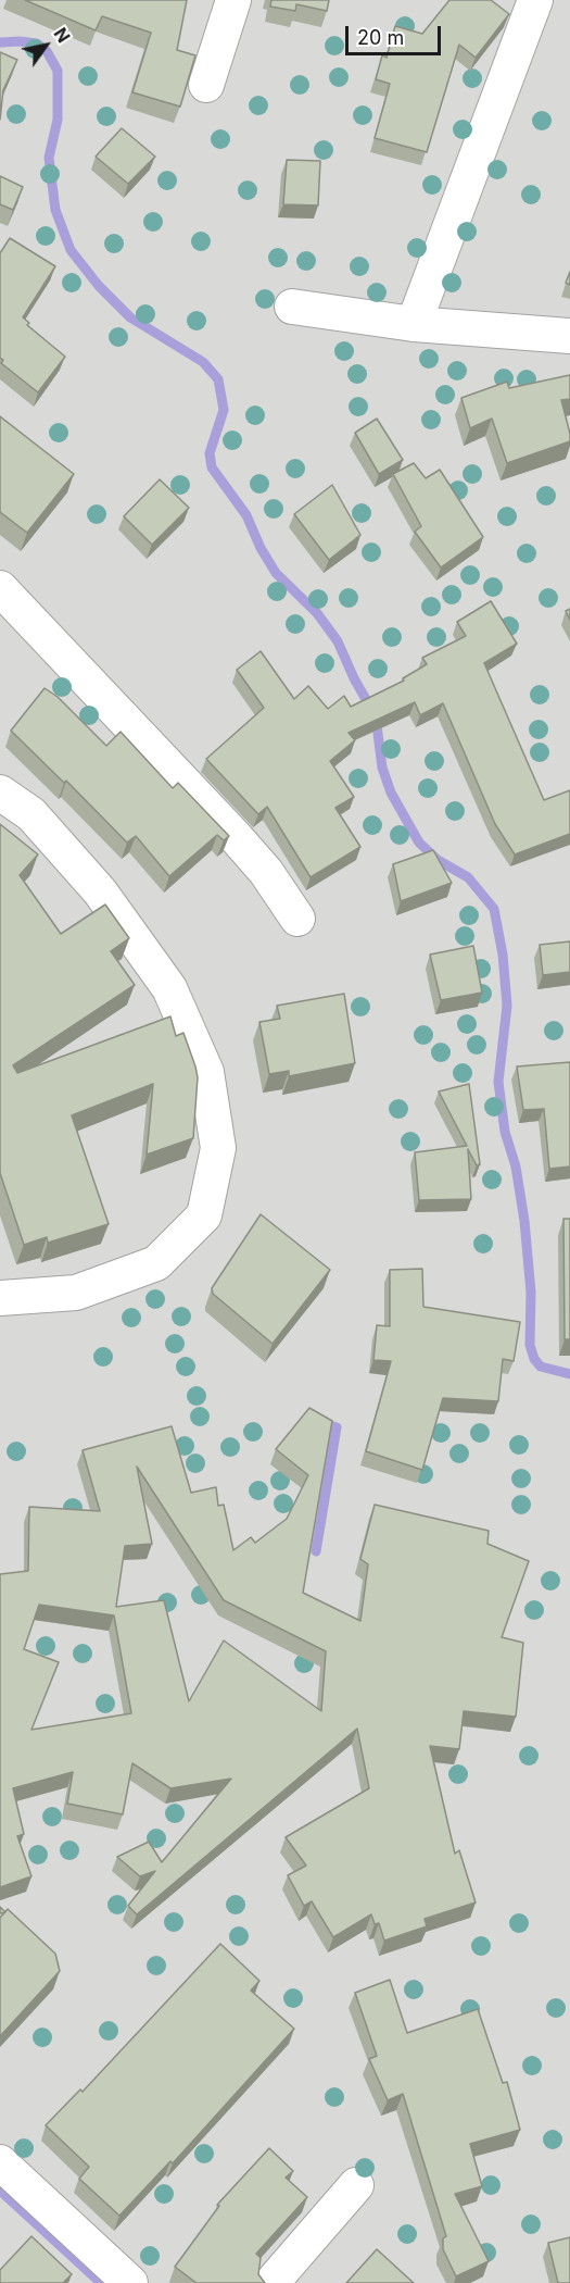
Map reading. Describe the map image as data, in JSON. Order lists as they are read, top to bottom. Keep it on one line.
{"scale_bar":"20 m","north":"top right"}
